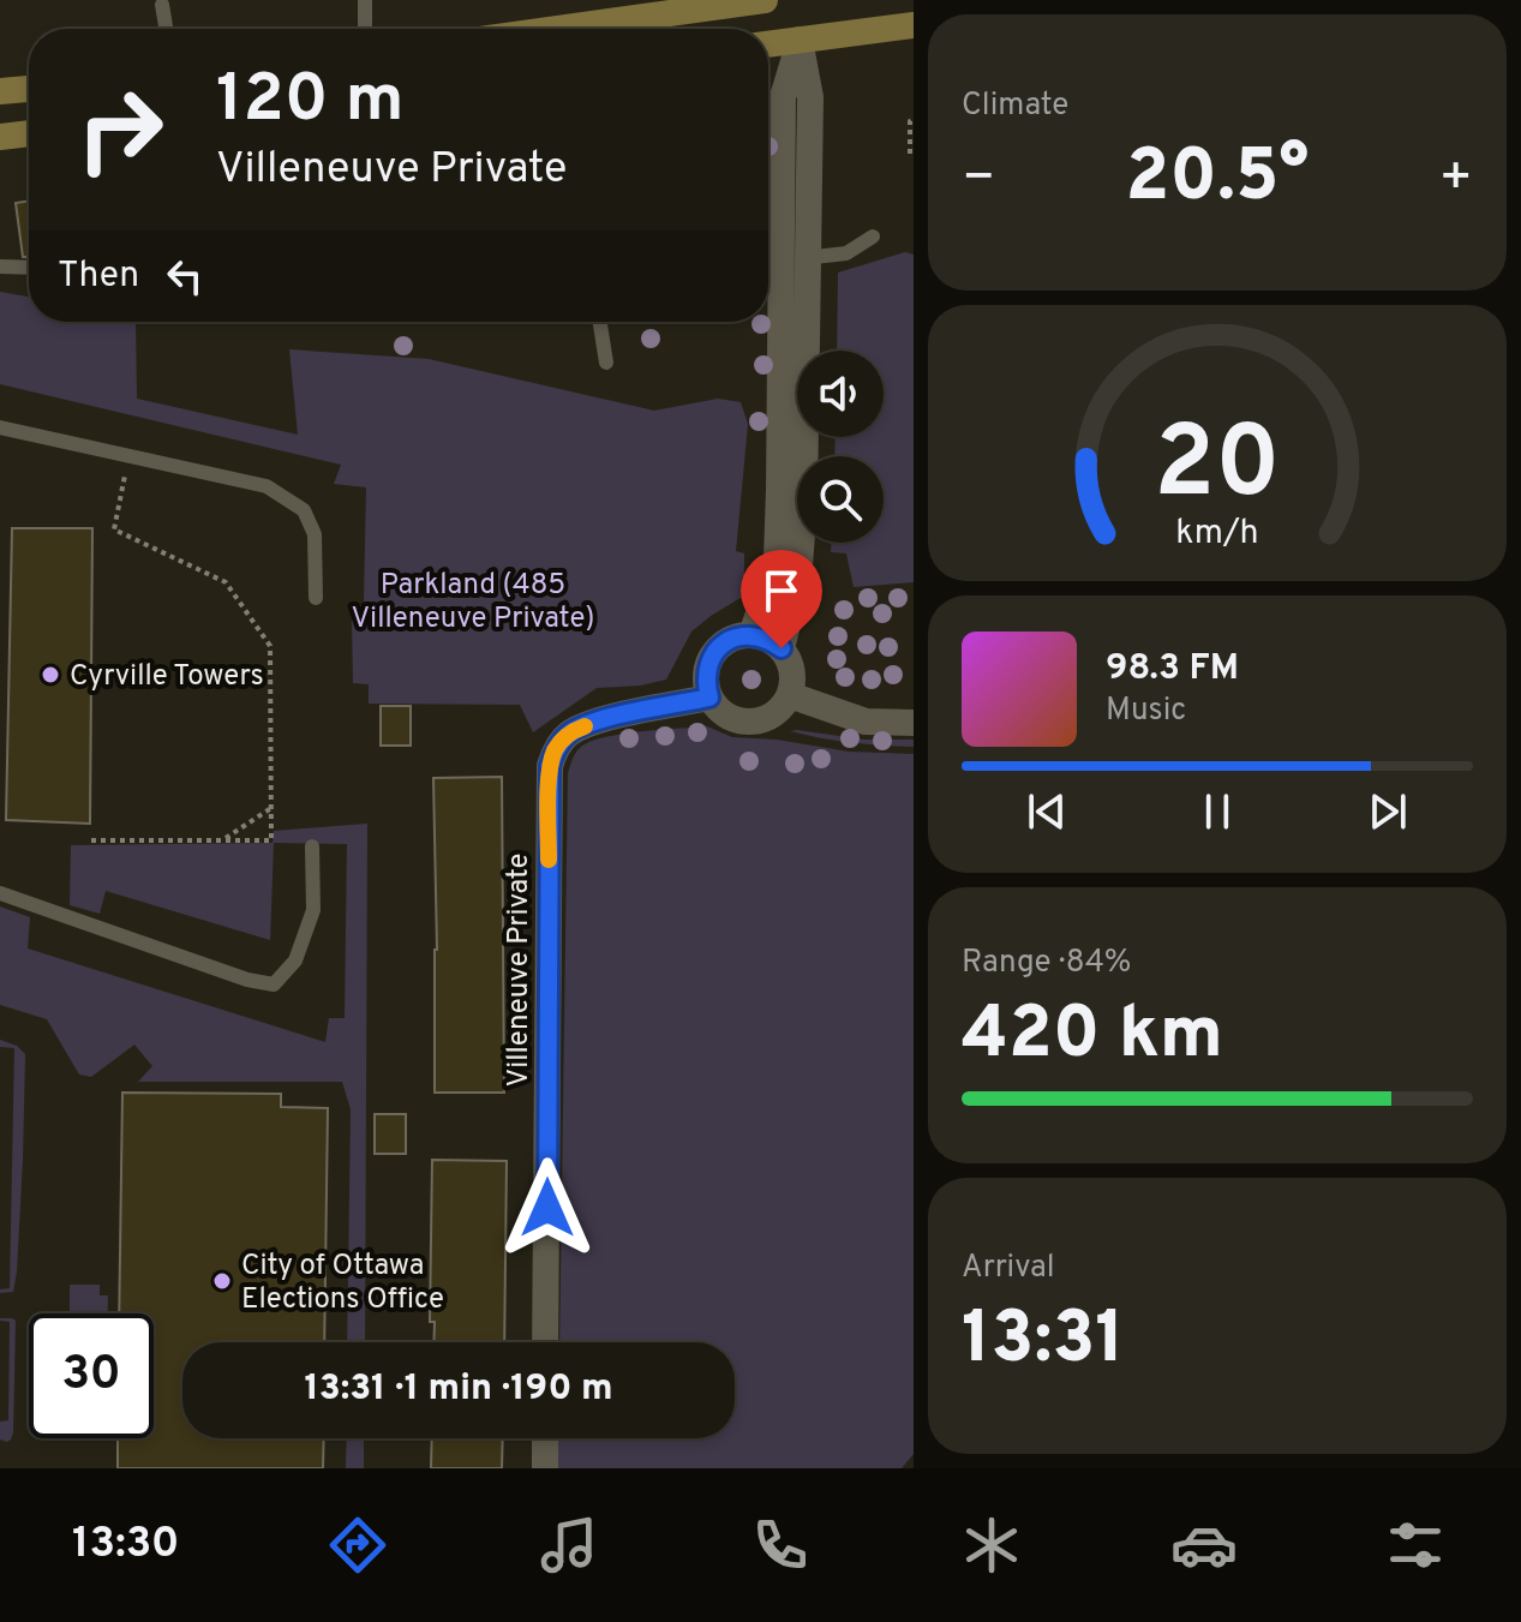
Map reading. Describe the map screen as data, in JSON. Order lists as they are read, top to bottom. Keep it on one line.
{"streets":{"street":["Villeneuve Private"]},"parks":["Parkland (485 Villeneuve Private)"],"places":["Cyrville Towers","City of Ottawa Elections Office"],"page":{"tile":["Climate",["Range · 84%","420 km"],["Arrival","13:31"]],"turn":["120 m","Villeneuve Private"],"heat":["−","20.5°","+"],"then":"Then","song":["98.3 FM","Music"],"limit":"30","trip":"13:31 · 1 min · 190 m","tabs":"13:30","gauge":["20","km/h"]}}
